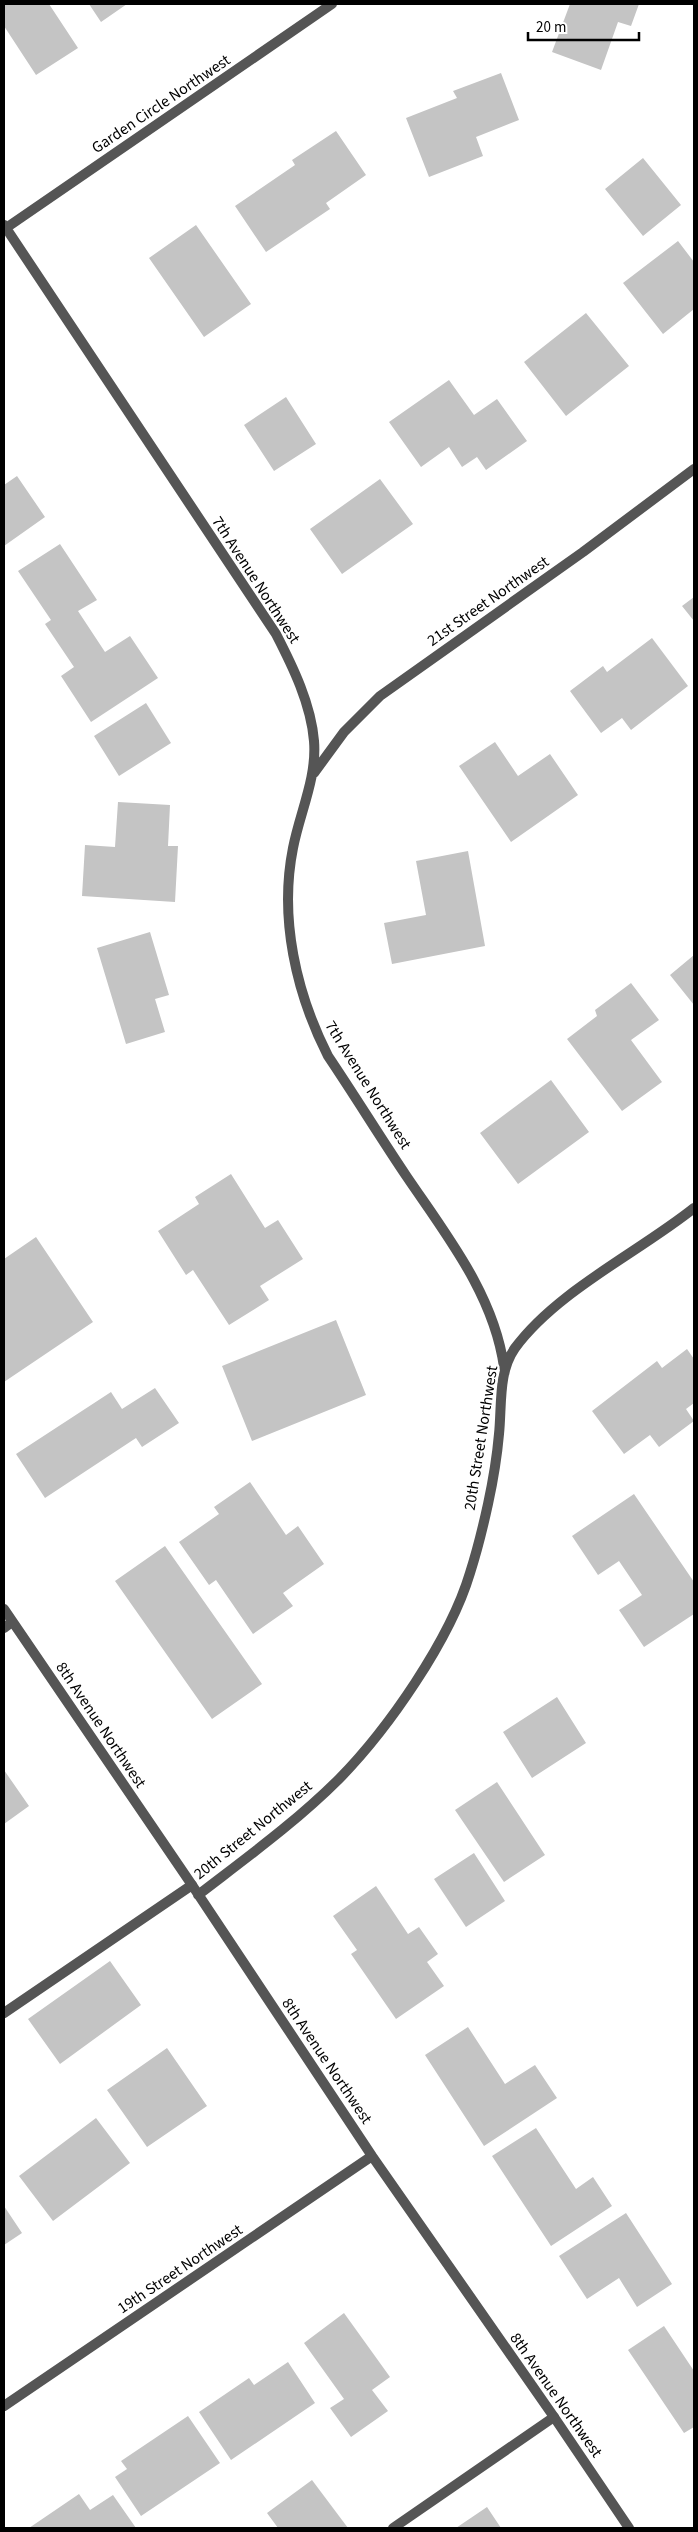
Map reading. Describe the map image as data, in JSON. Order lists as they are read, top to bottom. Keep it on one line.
{"streets":{"street":["Garden Circle Northwest","7th Avenue Northwest","21st Street Northwest","20th Street Northwest","8th Avenue Northwest","19th Street Northwest"]},"crossings":[["Garden Circle Northwest","7th Avenue Northwest"],["7th Avenue Northwest","21st Street Northwest"],["7th Avenue Northwest","20th Street Northwest"],["20th Street Northwest","8th Avenue Northwest"],["8th Avenue Northwest","19th Street Northwest"]],"scale_bar":"20 m"}
